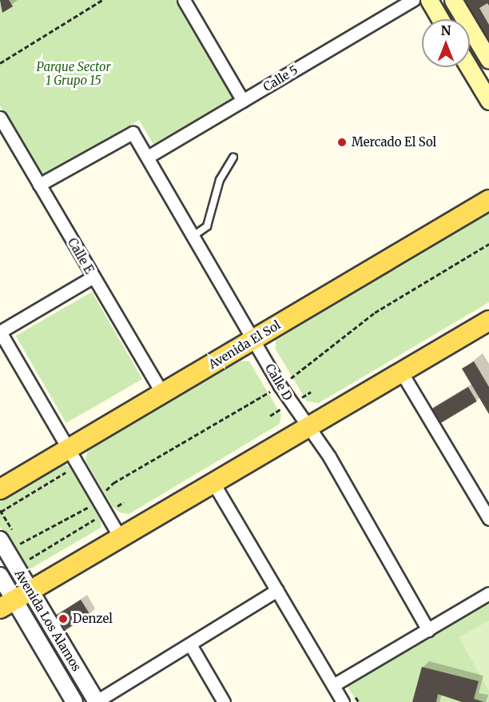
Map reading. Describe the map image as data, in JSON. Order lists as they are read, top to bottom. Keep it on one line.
{"streets":{"main road":["Avenida El Sol"],"street":["Calle 5","Calle E","Calle D","Avenida Los Alamos"]},"crossings":[["Calle 5","Calle D"],["Calle E","Avenida El Sol"],["Calle E","Calle D"],["Avenida El Sol","Calle D"]],"parks":["Parque Sector 1 Grupo 15"],"places":["Mercado El Sol","Denzel"],"north":"top"}
